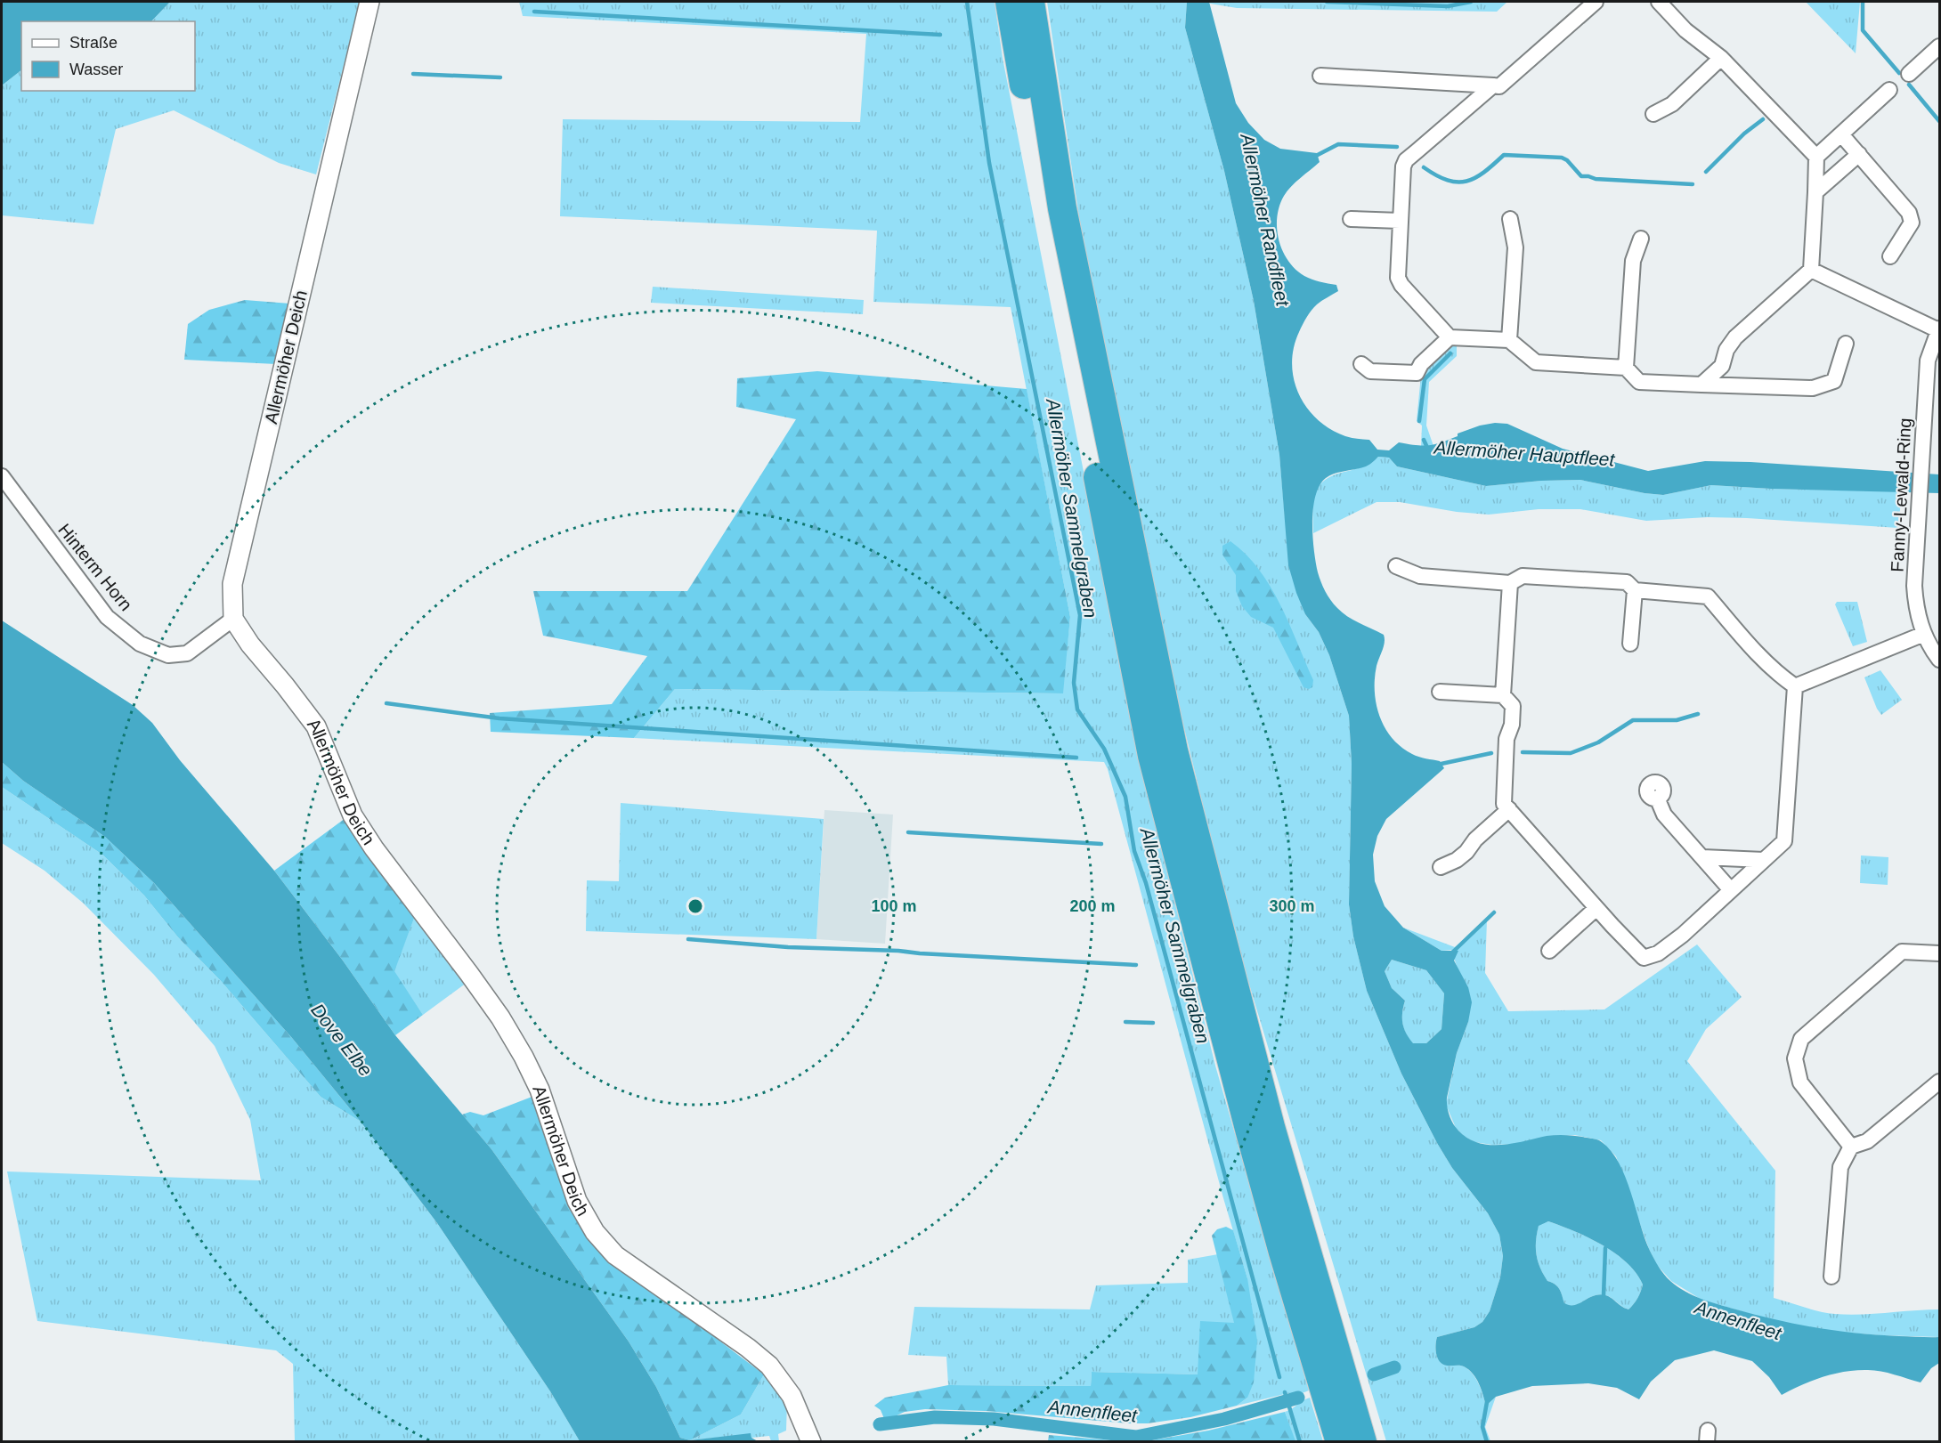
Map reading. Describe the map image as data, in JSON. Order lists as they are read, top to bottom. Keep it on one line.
{"streets":{"street":["Allermöher Deich","Fanny-Lewald-Ring","Hinterm Horn"]},"crossings":[["Allermöher Deich","Hinterm Horn"]],"water":["Allermöher Randfleet","Allermöher Hauptfleet","Allermöher Sammelgraben","Dove Elbe","Annenfleet"],"legend":["Straße","Wasser"],"rings":["100 m","200 m","300 m"]}
